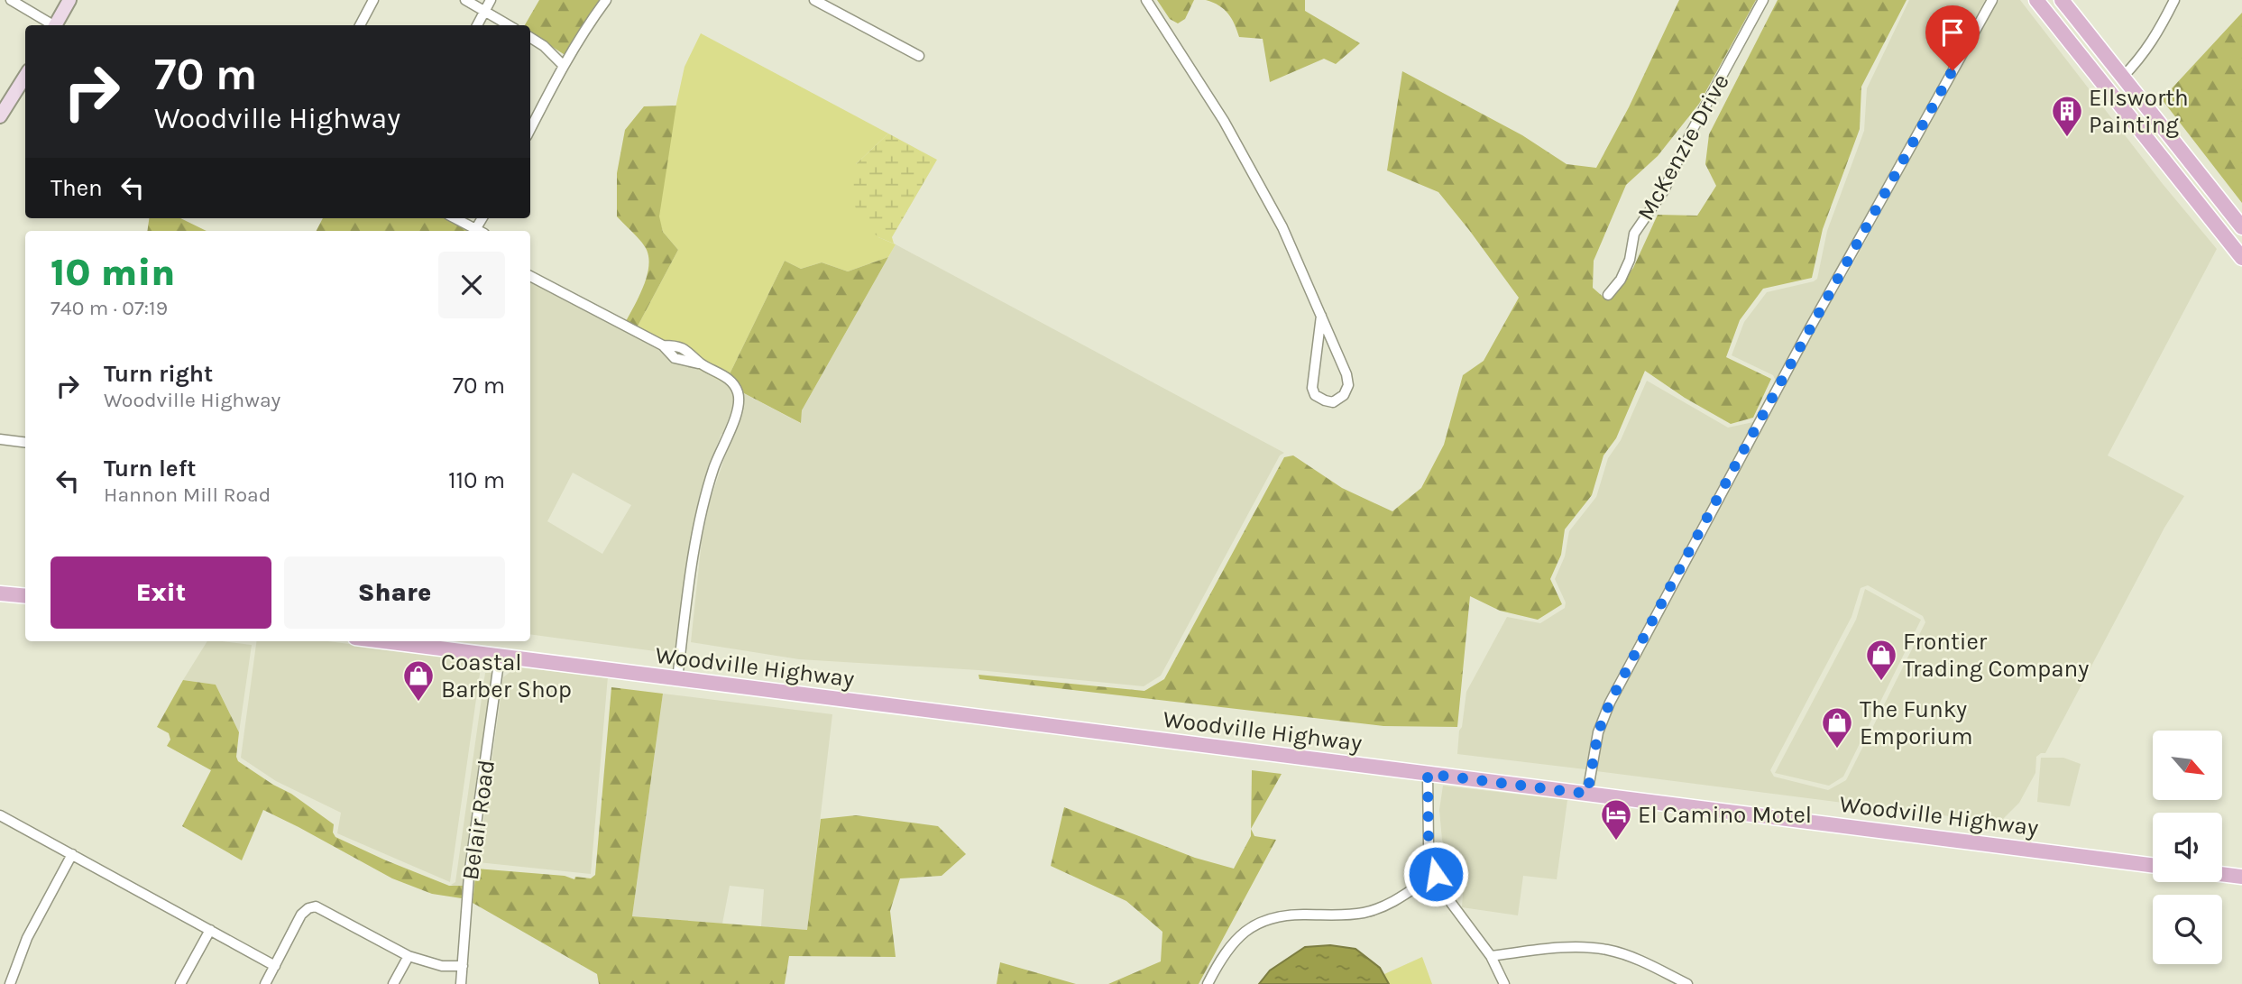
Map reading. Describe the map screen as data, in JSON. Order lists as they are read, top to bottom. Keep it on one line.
{"streets":{"main road":["Woodville Highway"],"street":["McKenzie Drive","Belair Road"]},"crossings":[["Woodville Highway","Belair Road"]],"places":{"building":["Ellsworth Painting"],"shop":["Frontier Trading Company","Coastal Barber Shop","The Funky Emporium"],"hotel":["El Camino Motel"]},"north":"bottom right","page":{"turn":["70 m","Woodville Highway"],"then":"Then","heading":["10 min","740 m · 07:19"],"list":[{"name":"Turn right","note":"Woodville Highway","value":"70 m"},{"name":"Turn left","note":"Hannon Mill Road","value":"110 m"}],"buttons":["Exit","Share"]}}
